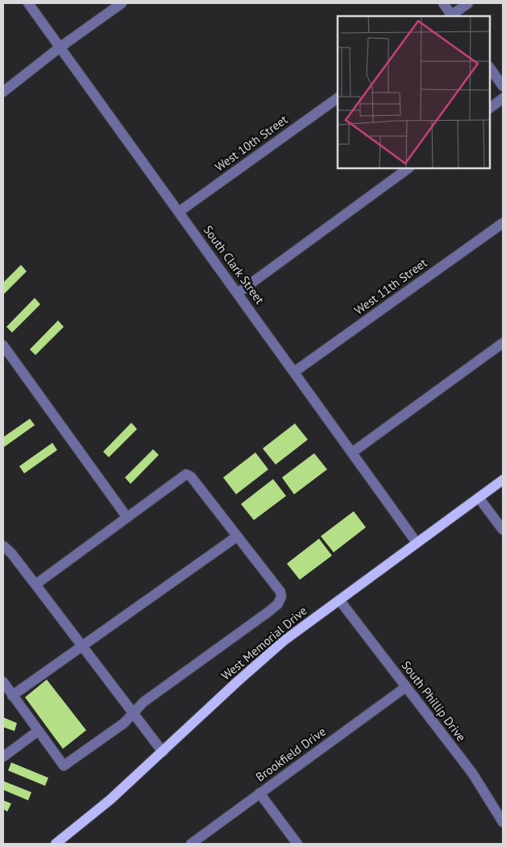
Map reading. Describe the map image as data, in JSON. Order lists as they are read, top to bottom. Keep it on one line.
{"streets":{"main road":["West Memorial Drive"],"street":["West 10th Street","South Clark Street","West 11th Street","South Phillip Drive","Brookfield Drive"]},"crossings":[["West 10th Street","South Clark Street"],["South Clark Street","West 11th Street"],["South Clark Street","West Memorial Drive"],["West Memorial Drive","South Phillip Drive"],["South Phillip Drive","Brookfield Drive"]]}
